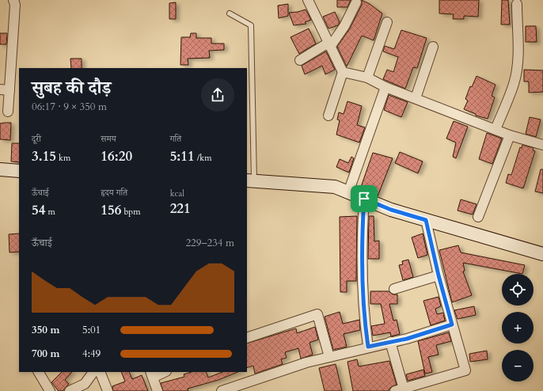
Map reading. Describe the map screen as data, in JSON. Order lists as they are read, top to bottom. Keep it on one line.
{"page":{"heading":["सुबह की दौड़","06:17 · 9 × 350 m"],"stats":[["दूरी","3.15 km"],["समय","16:20"],["गति","5:11 /km"],["ऊँचाई","54 m"],["हृदय गति","156 bpm"],["kcal","221"]],"chart":["ऊँचाई","229–234 m"],"map_buttons":["+","−"],"list":[{"name":"350 m","note":"5:01"},{"name":"700 m","note":"4:49"}]}}
